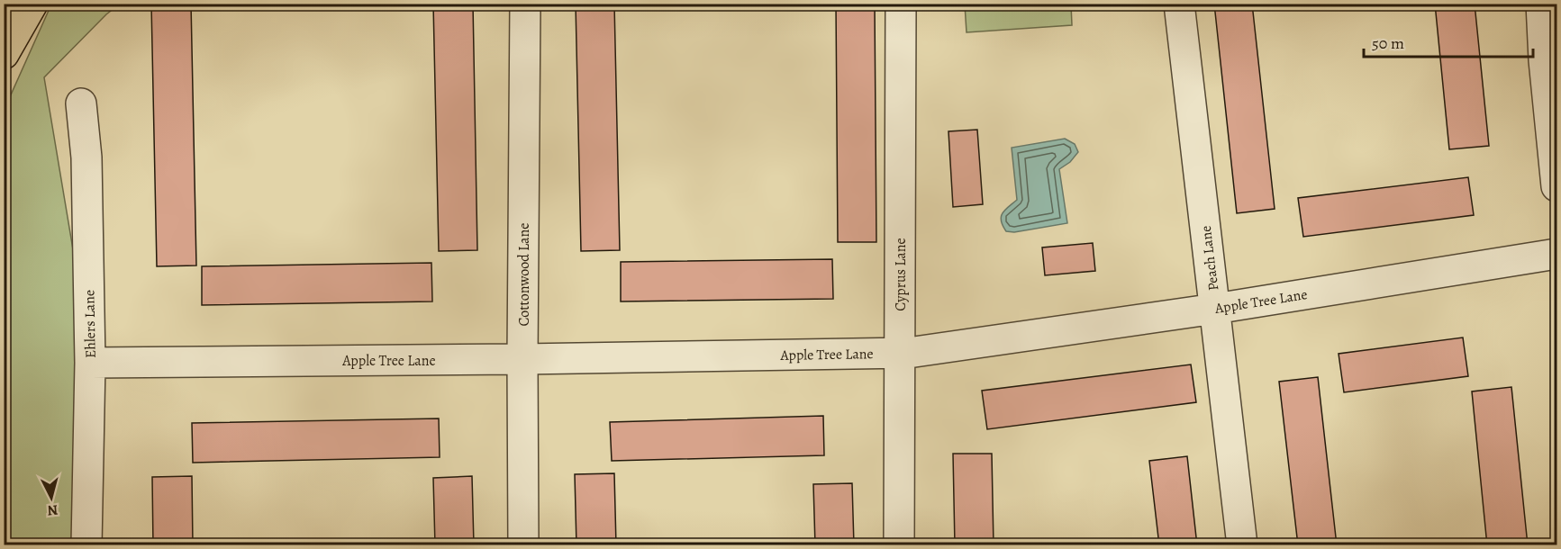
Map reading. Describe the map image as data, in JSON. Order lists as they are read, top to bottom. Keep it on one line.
{"streets":{"street":["Peach Lane","Cottonwood Lane","Cyprus Lane","Apple Tree Lane","Ehlers Lane"]},"crossings":[["Peach Lane","Apple Tree Lane"],["Cottonwood Lane","Apple Tree Lane"],["Cyprus Lane","Apple Tree Lane"],["Apple Tree Lane","Ehlers Lane"]],"scale_bar":"50 m","north":"bottom"}
